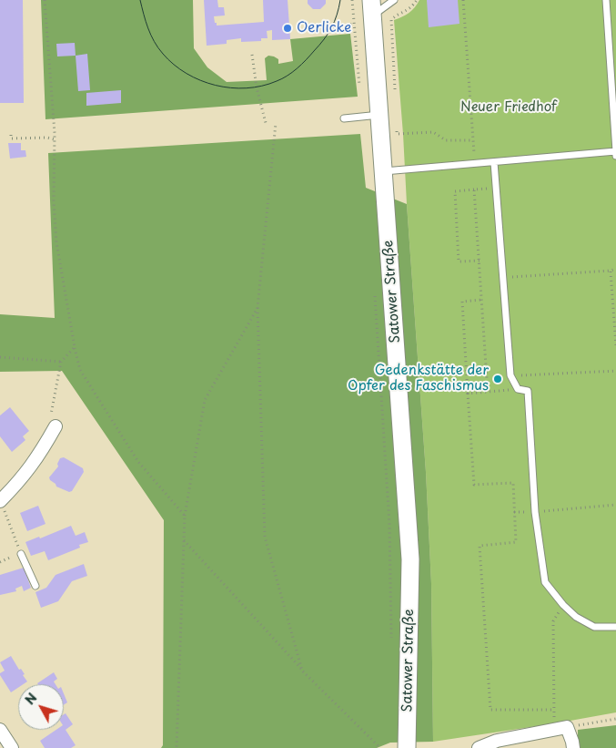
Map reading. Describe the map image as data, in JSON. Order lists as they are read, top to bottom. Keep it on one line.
{"streets":{"main road":["Satower Straße"]},"parks":["Neuer Friedhof"],"places":["Oerlicke","Gedenkstätte der Opfer des Faschismus"],"north":"top left"}
